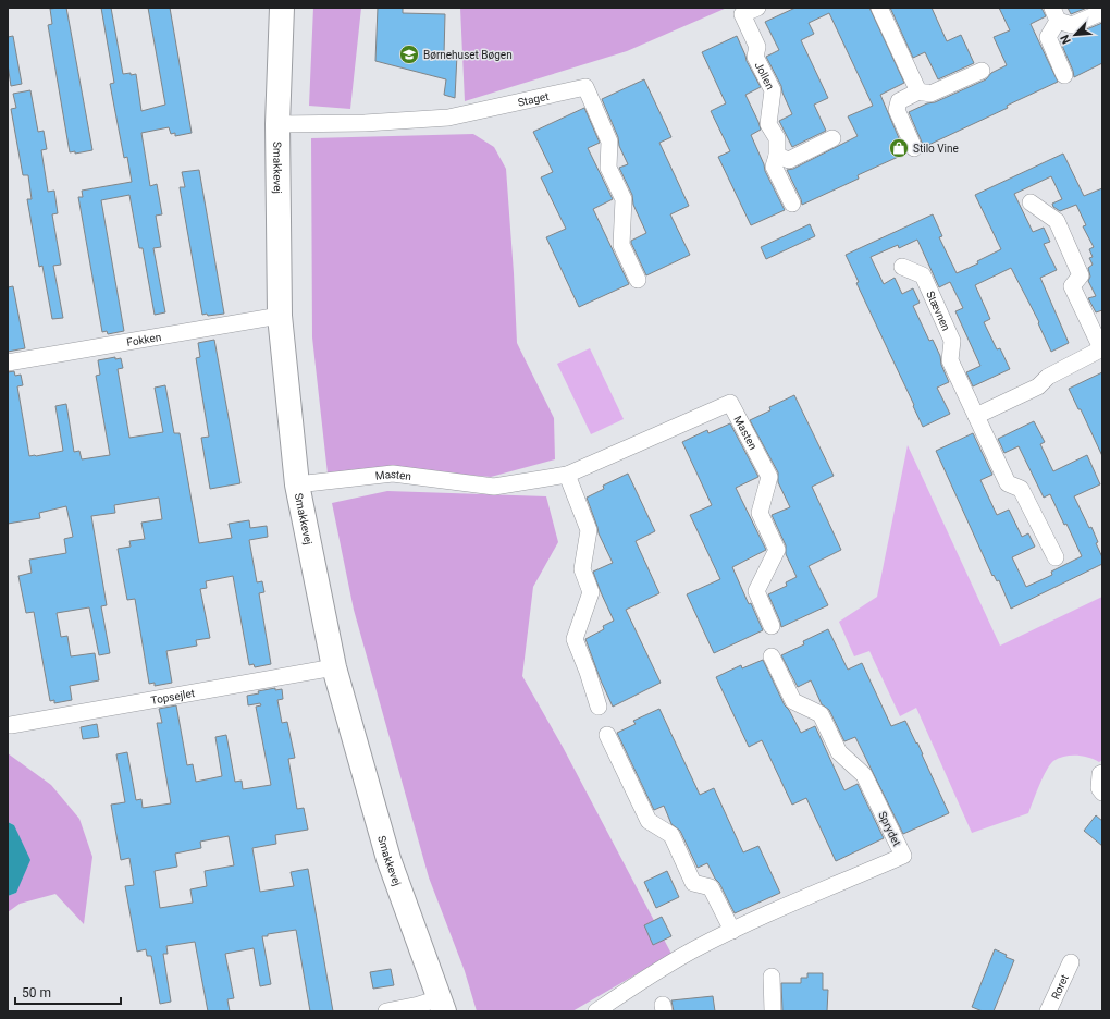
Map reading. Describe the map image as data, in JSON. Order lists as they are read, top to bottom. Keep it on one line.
{"streets":{"street":["Jollen","Staget","Smakkevej","Stævnen","Fokken","Masten","Topsejlet","Sprydet","Roret"]},"crossings":[["Staget","Smakkevej"],["Smakkevej","Fokken"],["Smakkevej","Masten"],["Smakkevej","Topsejlet"]],"places":{"school or university":["Børnehuset Bøgen"],"shop":["Stilo Vine"]},"scale_bar":"50 m","north":"bottom left"}
